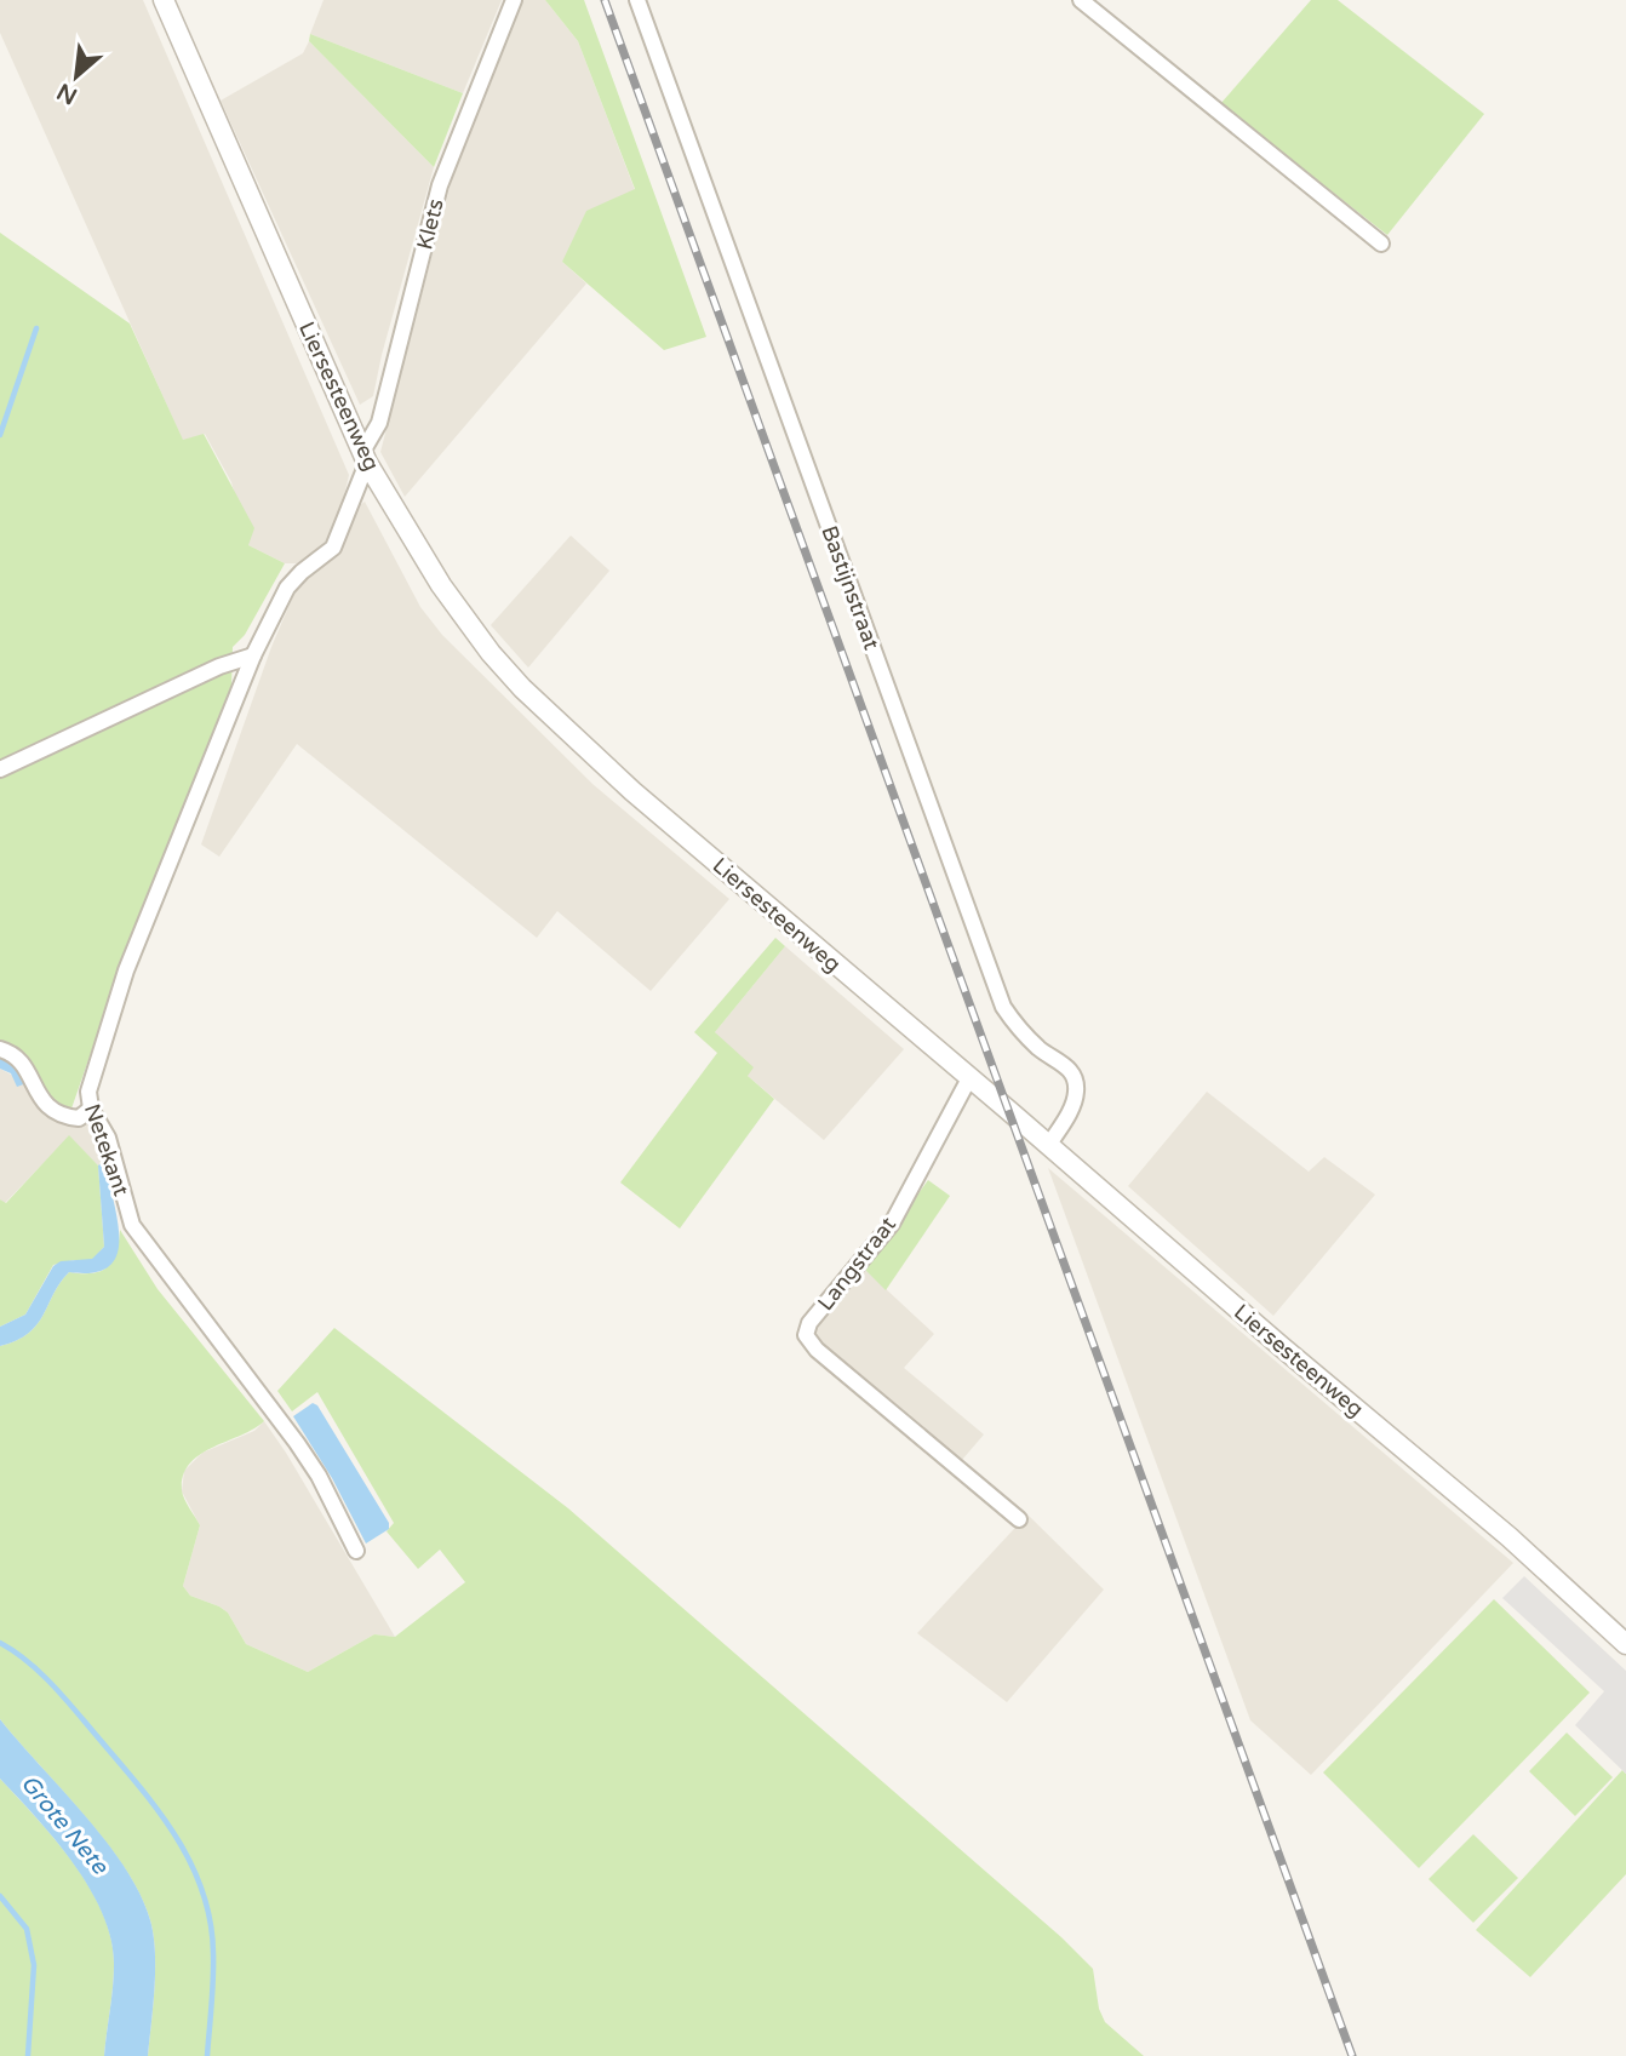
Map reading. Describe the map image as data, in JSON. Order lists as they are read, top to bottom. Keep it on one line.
{"streets":{"street":["Klets","Liersesteenweg","Bastijnstraat","Netekant","Langstraat"]},"crossings":[["Klets","Liersesteenweg"],["Klets","Netekant"],["Liersesteenweg","Bastijnstraat"],["Liersesteenweg","Netekant"],["Liersesteenweg","Langstraat"]],"water":["Grote Nete"],"north":"bottom left"}
